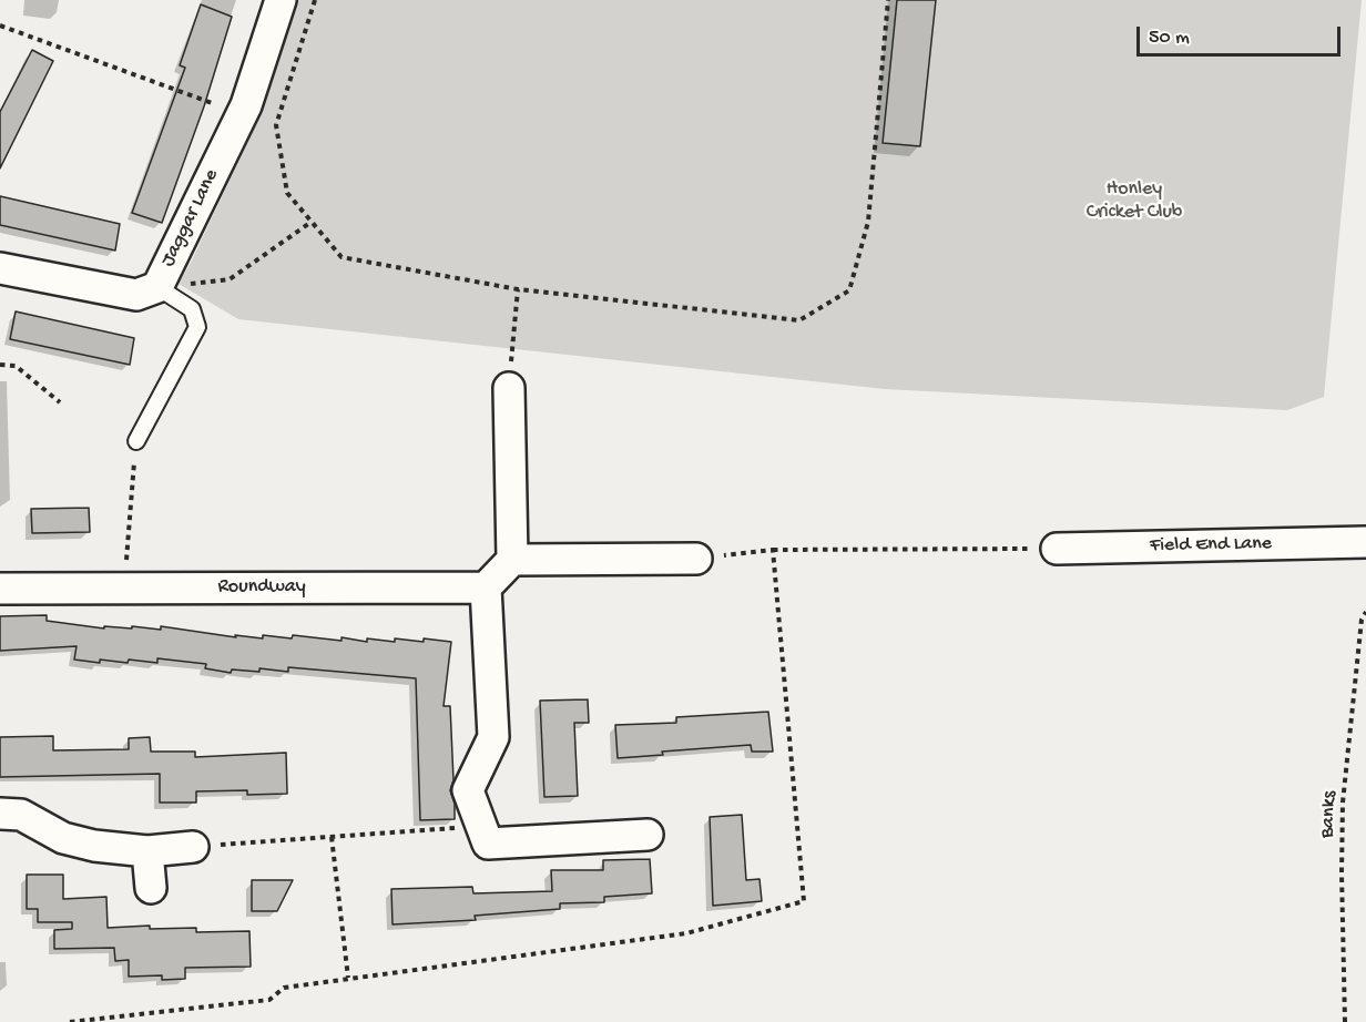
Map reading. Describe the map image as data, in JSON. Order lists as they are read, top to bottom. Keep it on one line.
{"streets":{"street":["Jaggar Lane","Field End Lane","Roundway"],"path":["Banks"]},"parks":["Honley Cricket Club"],"scale_bar":"50 m"}
